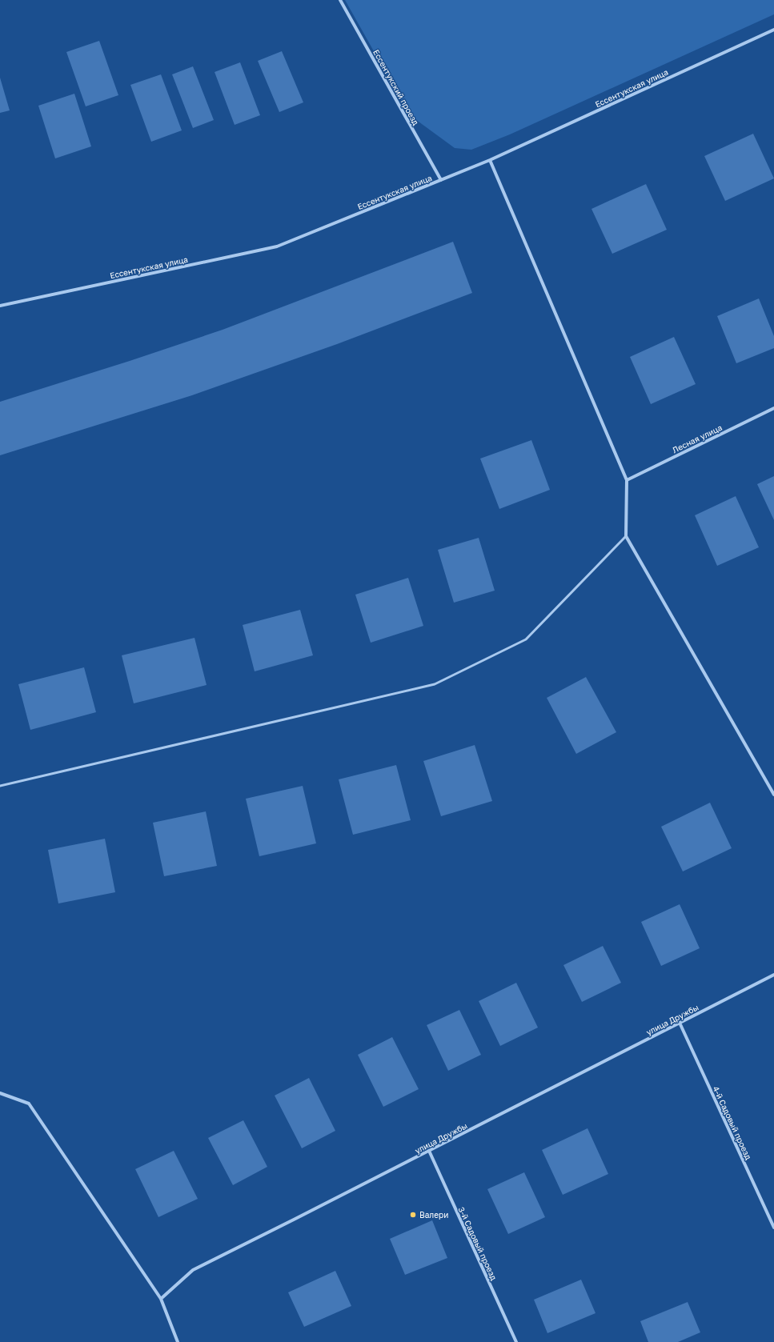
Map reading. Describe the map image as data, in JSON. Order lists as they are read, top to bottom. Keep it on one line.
{"streets":{"street":["Ессентукский проезд","Ессентукская улица","Лесная улица","улица Дружбы","4-й Садовый проезд","3-й Садовый проезд"]},"crossings":[["Ессентукский проезд","Ессентукская улица"],["улица Дружбы","4-й Садовый проезд"],["улица Дружбы","3-й Садовый проезд"]],"places":["Валери"]}
